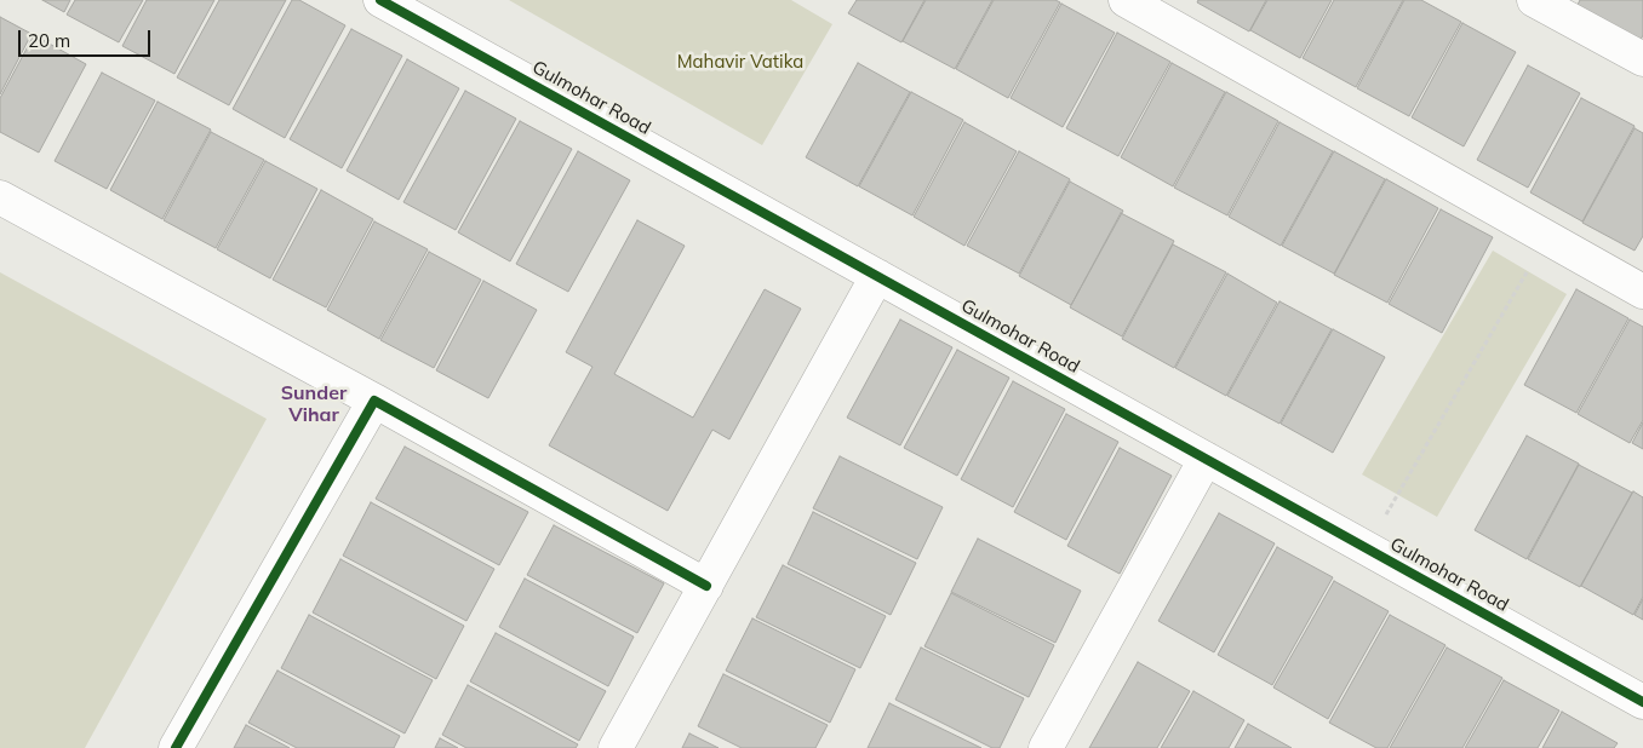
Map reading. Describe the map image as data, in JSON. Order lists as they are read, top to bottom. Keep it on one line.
{"streets":{"street":["Gulmohar Road"]},"districts":["Sunder Vihar"],"parks":["Mahavir Vatika"],"scale_bar":"20 m"}
